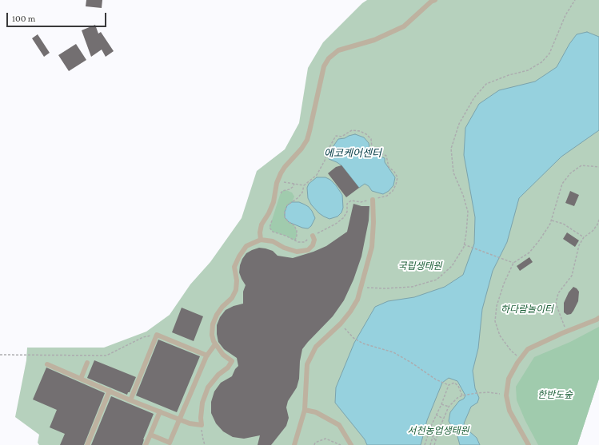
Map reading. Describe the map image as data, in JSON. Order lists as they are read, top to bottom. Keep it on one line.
{"water":["에코케어센터"],"parks":["국립생태원","하다람놀이터","한반도숲","서천농업생태원"],"scale_bar":"100 m"}
